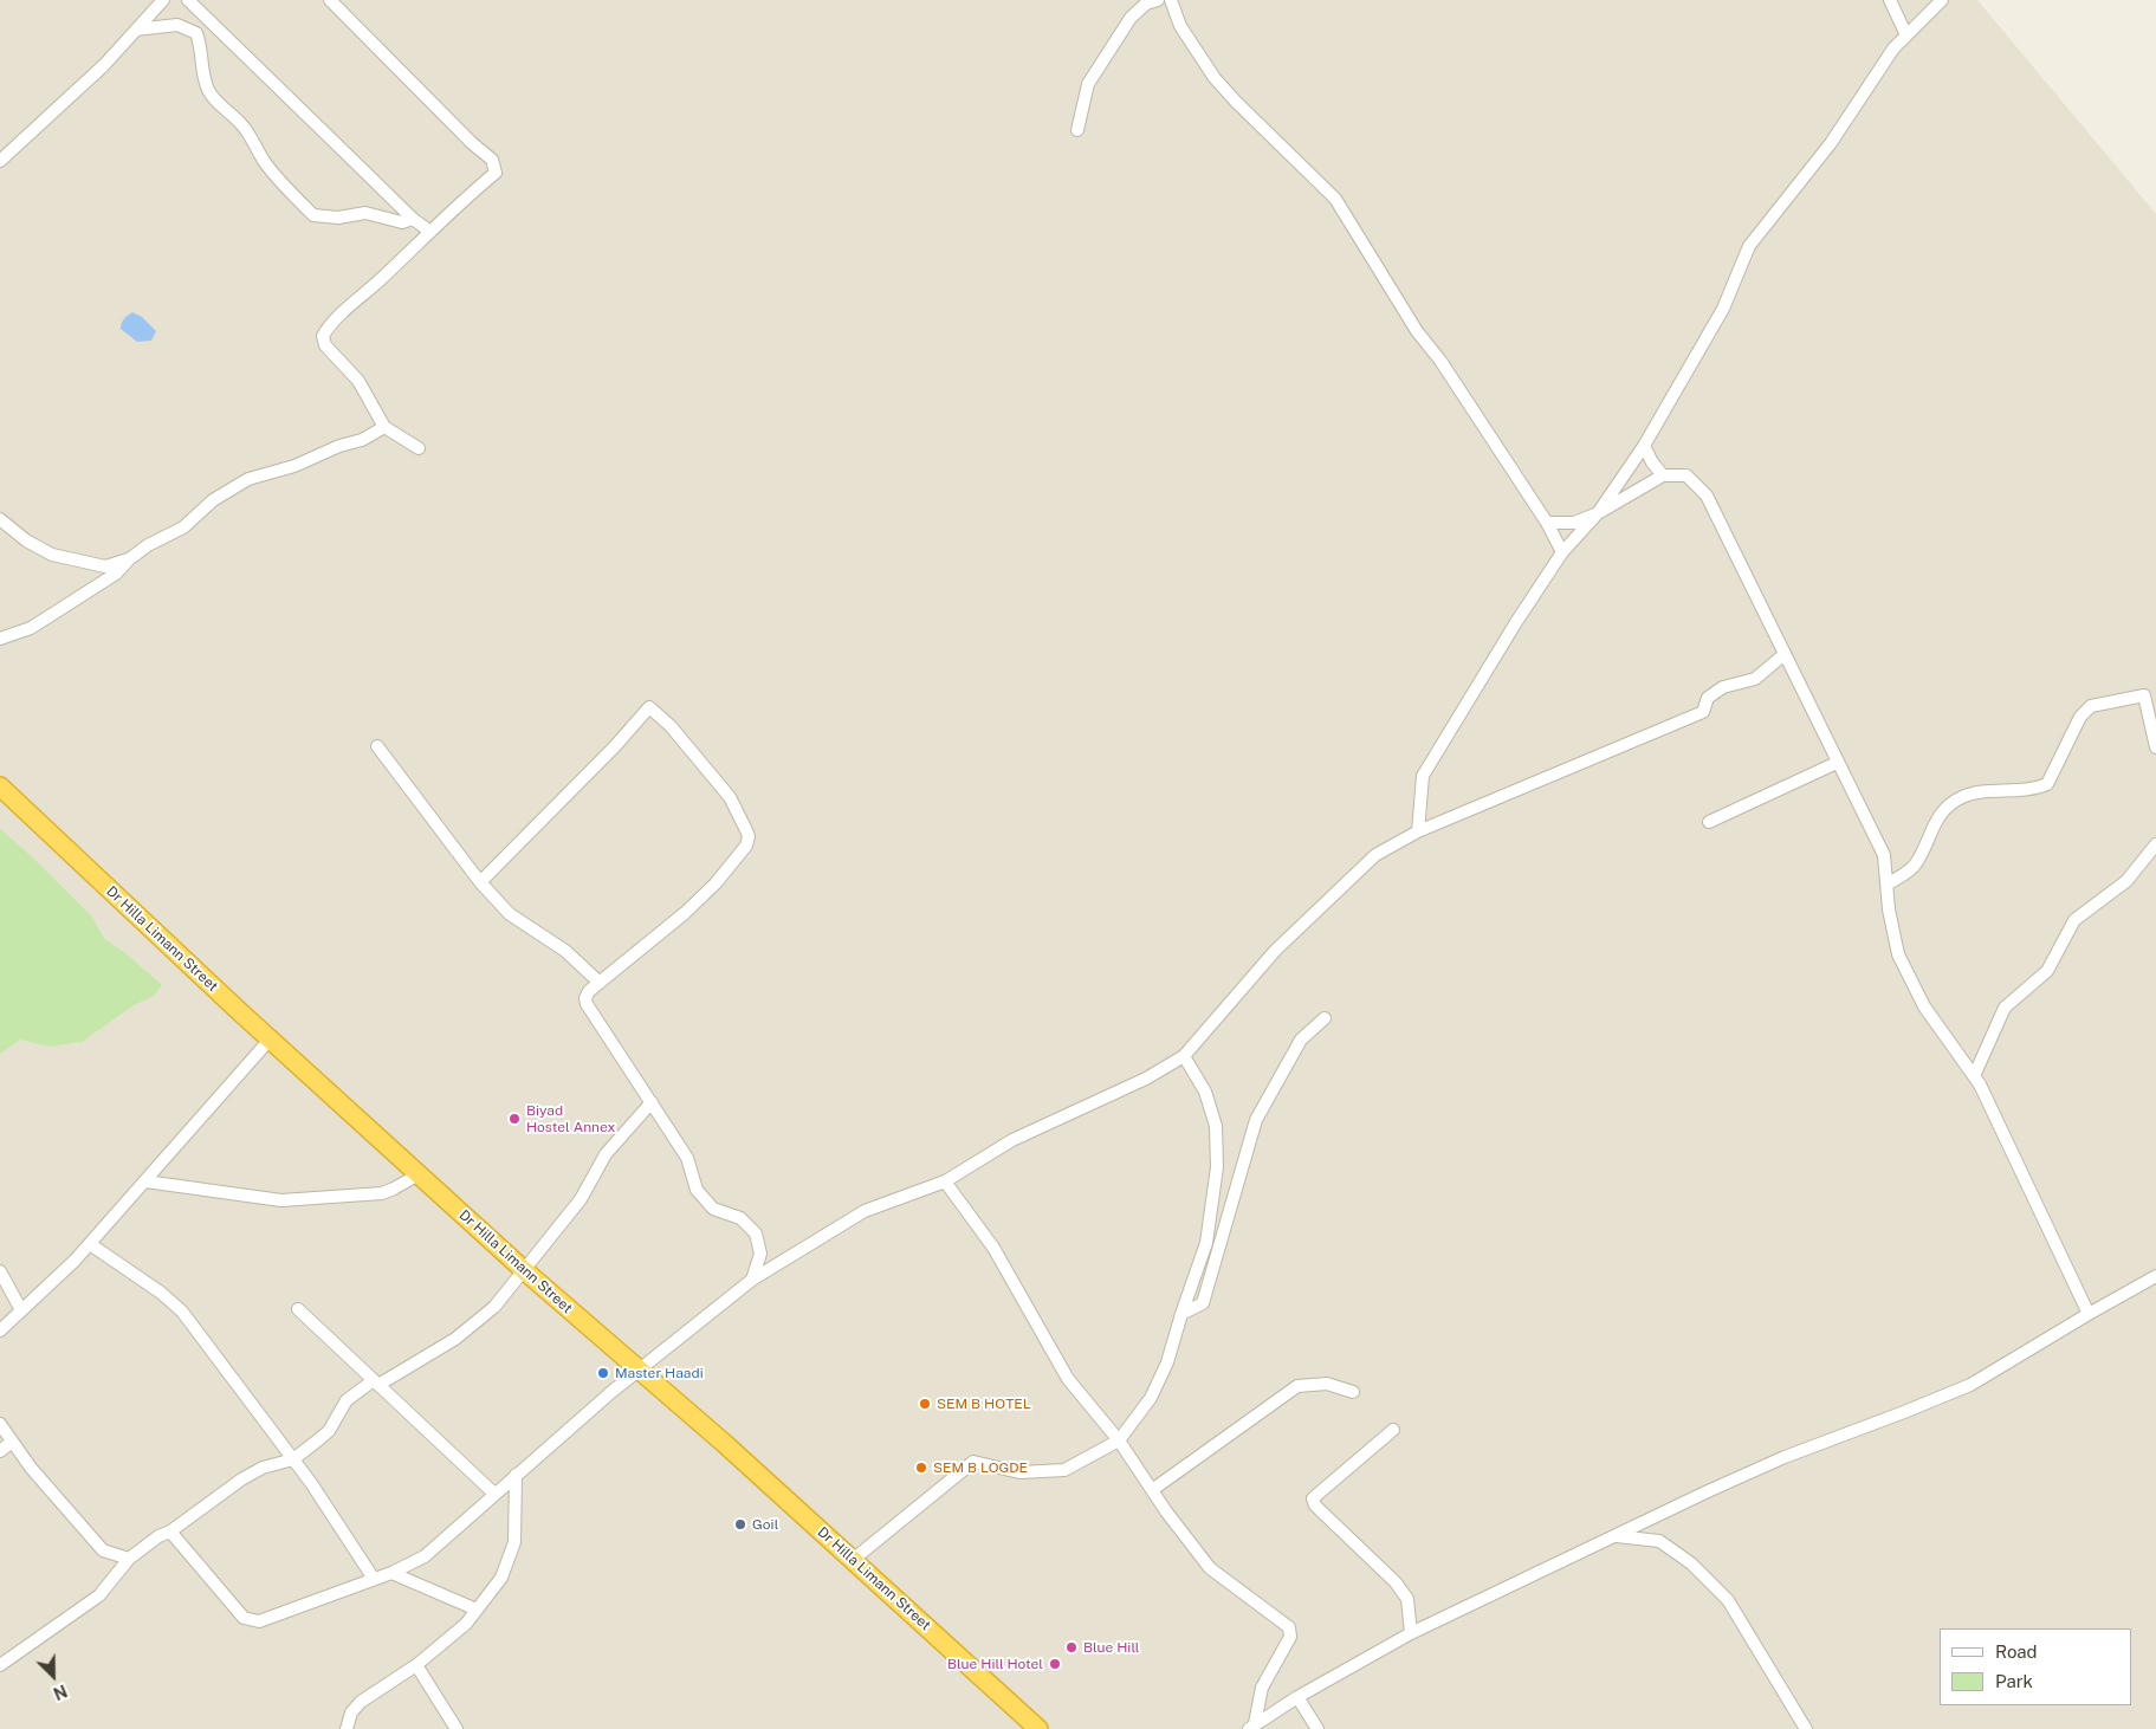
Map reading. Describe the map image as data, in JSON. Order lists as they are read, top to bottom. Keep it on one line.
{"streets":{"highway":["Dr Hilla Limann Street"]},"places":["Biyad Hostel Annex","Master Haadi","SEM B HOTEL","SEM B LOGDE","Goil","Blue Hill","Blue Hill Hotel"],"legend":["Road","Park"],"north":"bottom right"}
